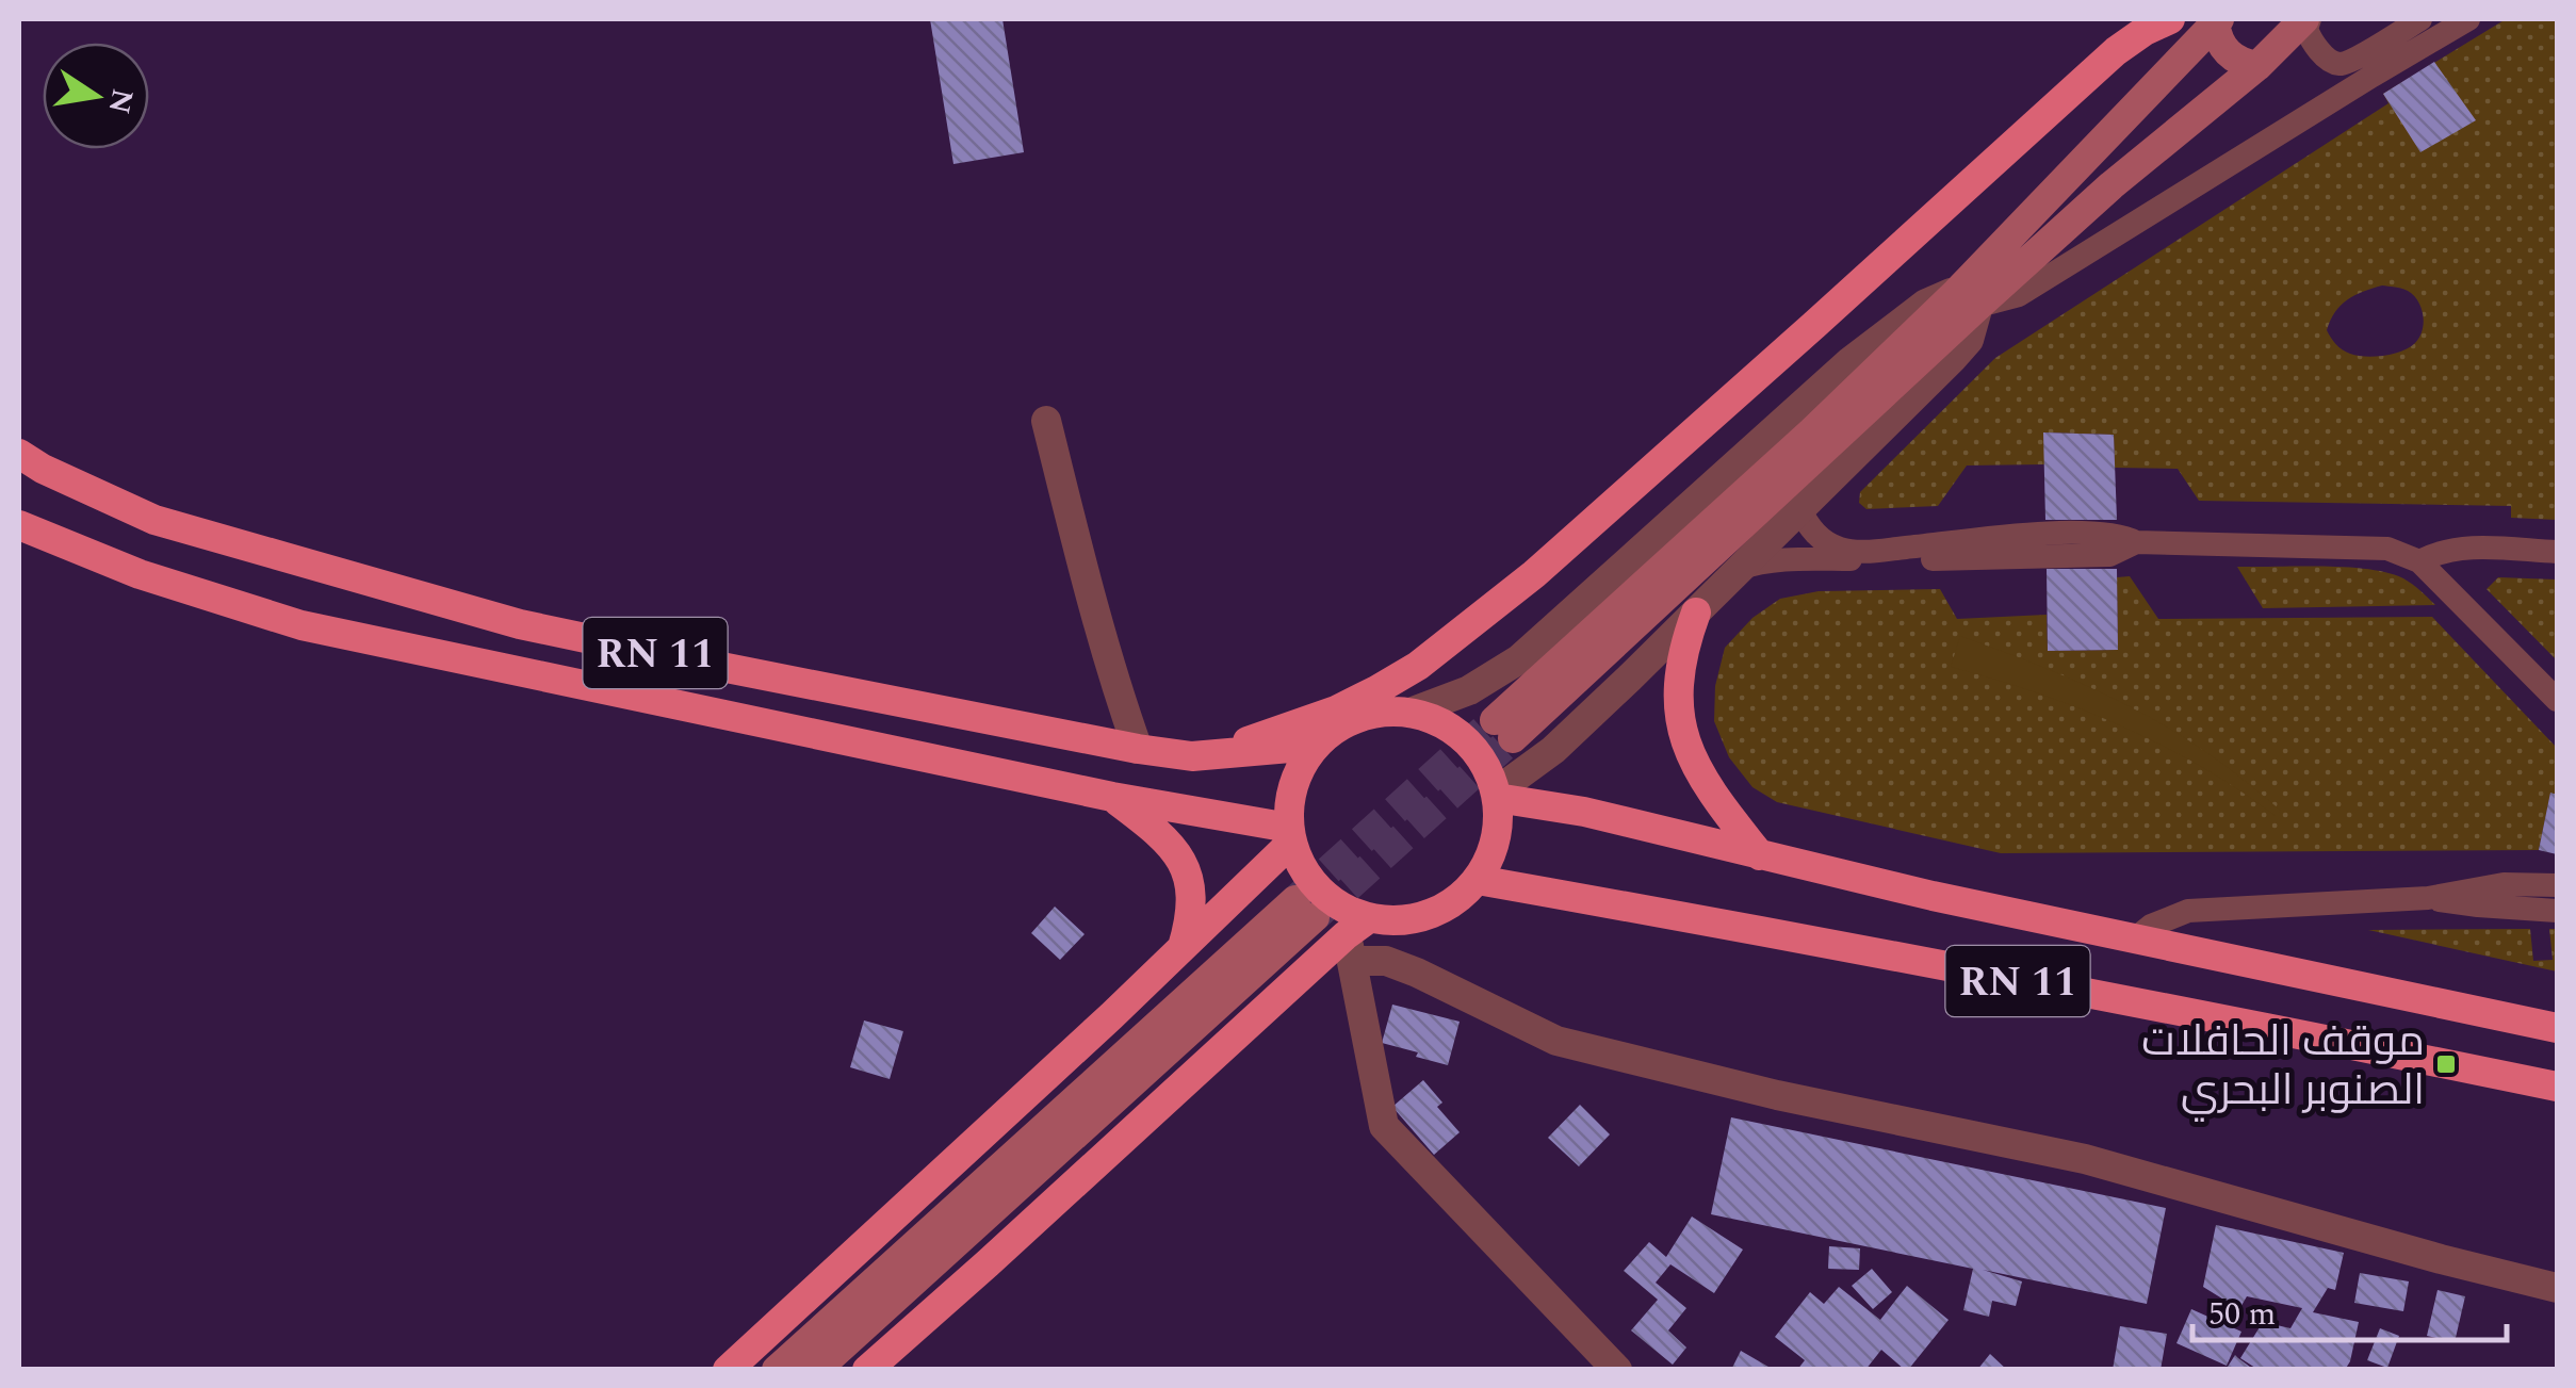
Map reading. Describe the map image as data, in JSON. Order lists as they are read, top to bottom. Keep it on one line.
{"streets":{"highway":["RN 11"]},"places":{"transit":["موقف الحافلات الصنوبر البحري"]},"scale_bar":"50 m","north":"right"}
